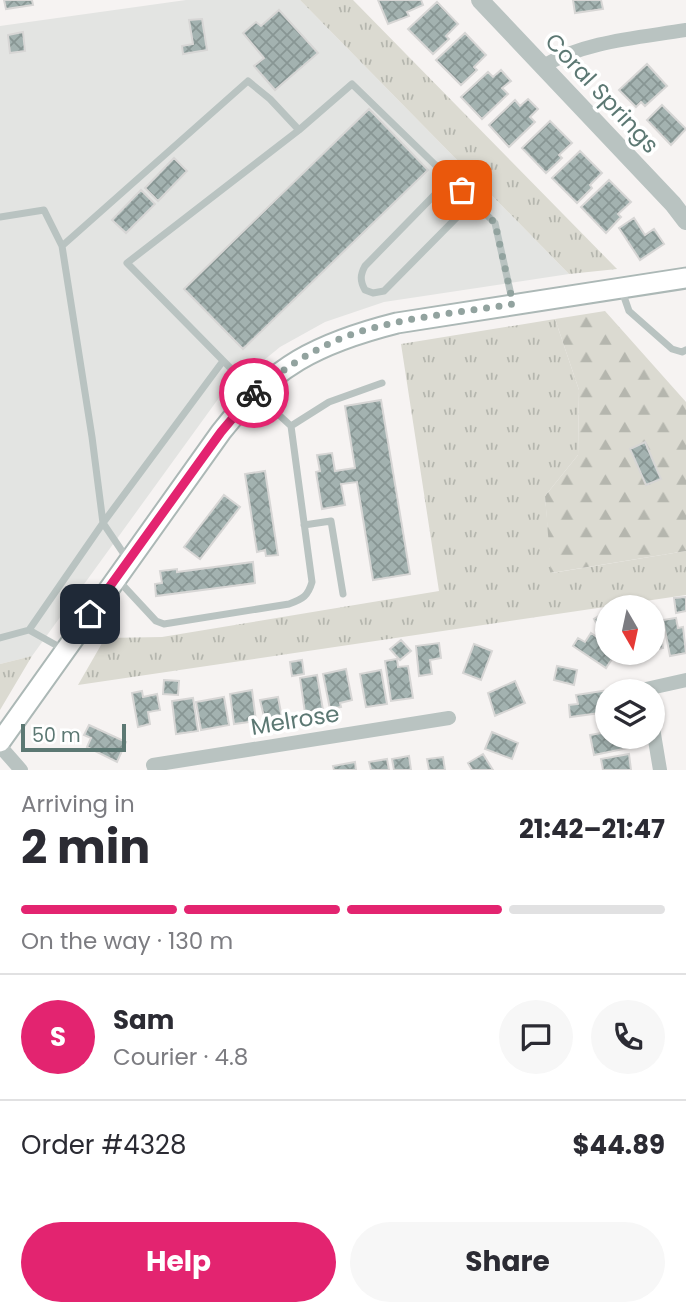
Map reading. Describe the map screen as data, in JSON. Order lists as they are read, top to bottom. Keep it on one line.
{"streets":{"street":["Coral Springs","Melrose"]},"scale_bar":"50 m","north":"bottom","page":{"scale":"50 m","heading":["2 min","Arriving in","21:42–21:47"],"panel":["Sam","Courier · 4.8","Order #4328","$44.89"],"bar":"On the way · 130 m","round":"S","buttons":["Help","Share"]}}
